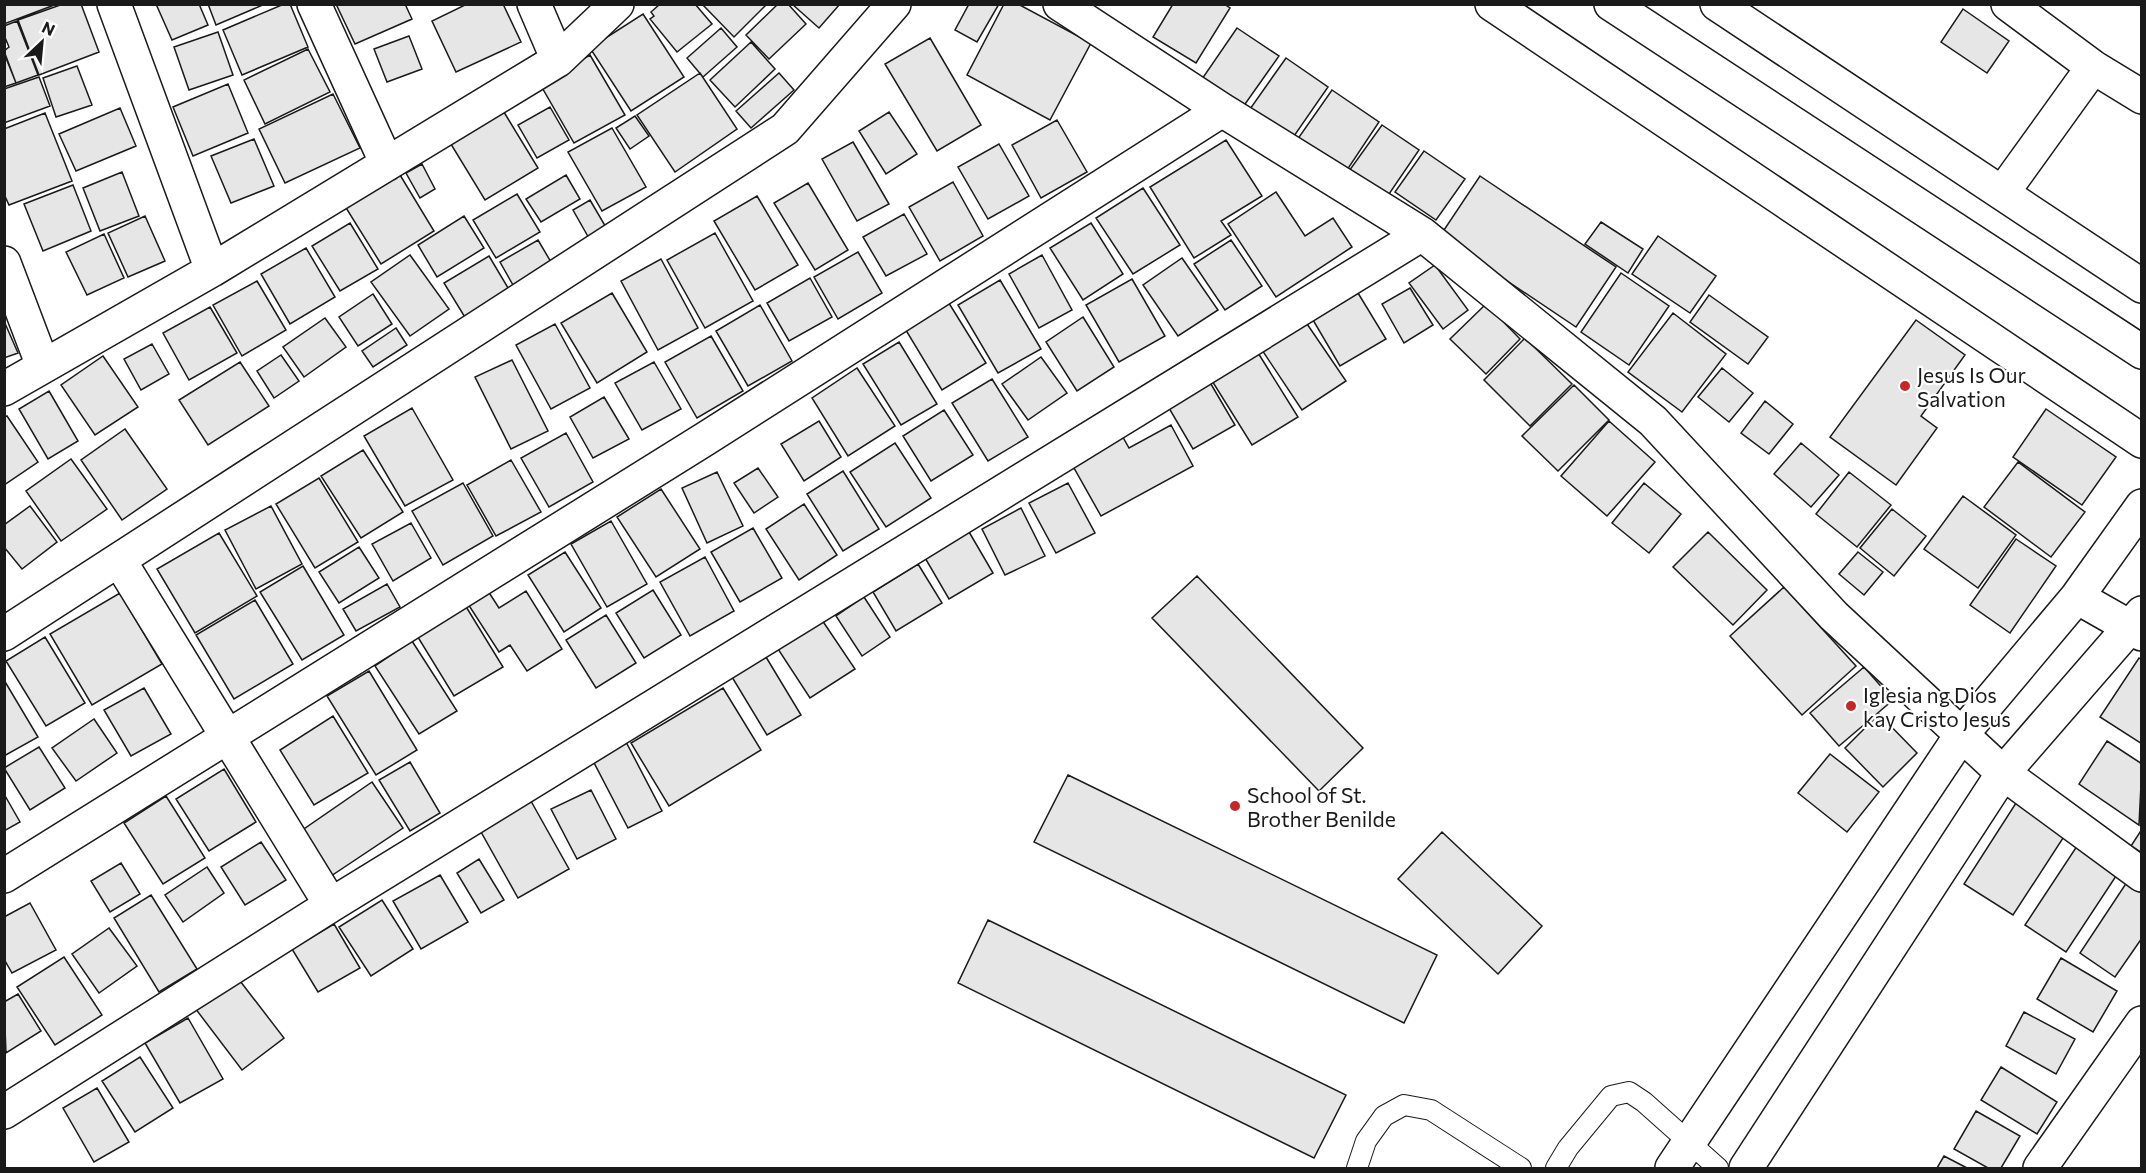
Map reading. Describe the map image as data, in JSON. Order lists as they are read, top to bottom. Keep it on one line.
{"places":["Jesus Is Our Salvation","Iglesia ng Dios kay Cristo Jesus","School of St. Brother Benilde"],"north":"top right"}
